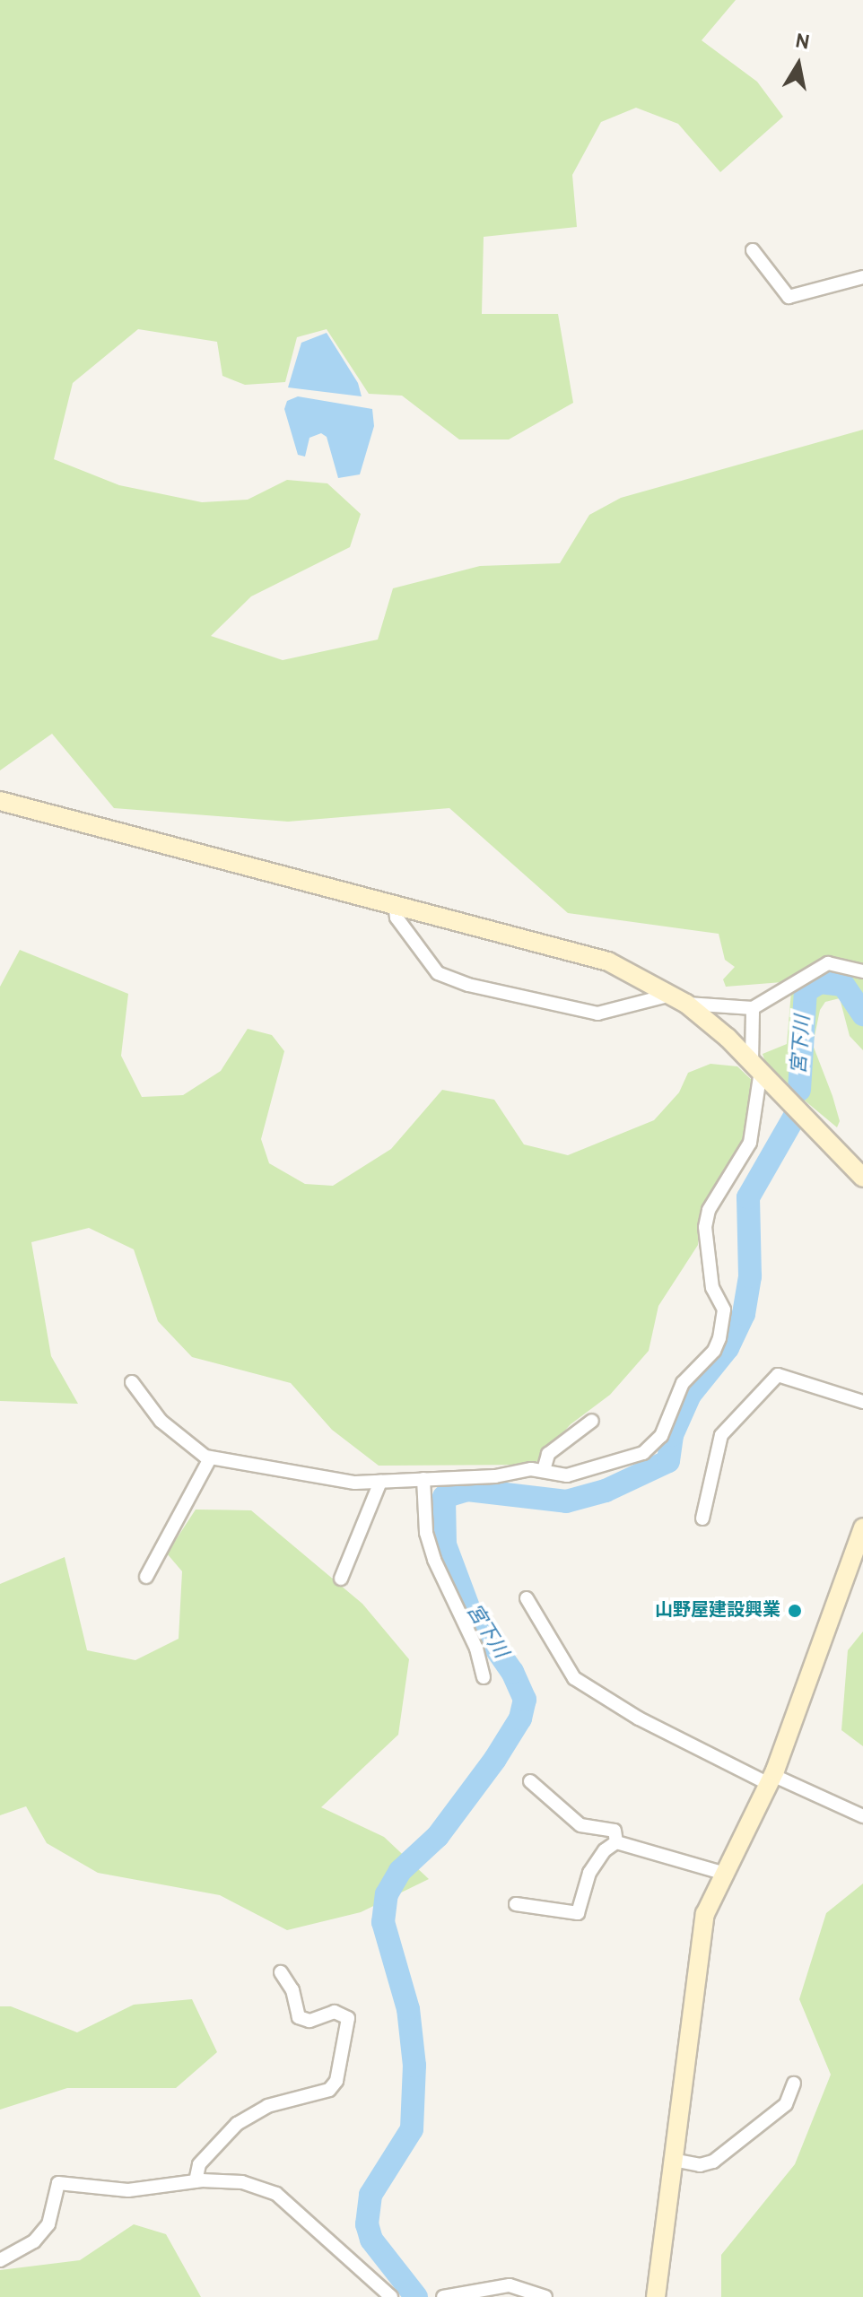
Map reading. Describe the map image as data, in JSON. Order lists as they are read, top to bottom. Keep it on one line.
{"water":["宮下川"],"places":["山野屋建設興業"],"north":"top"}
